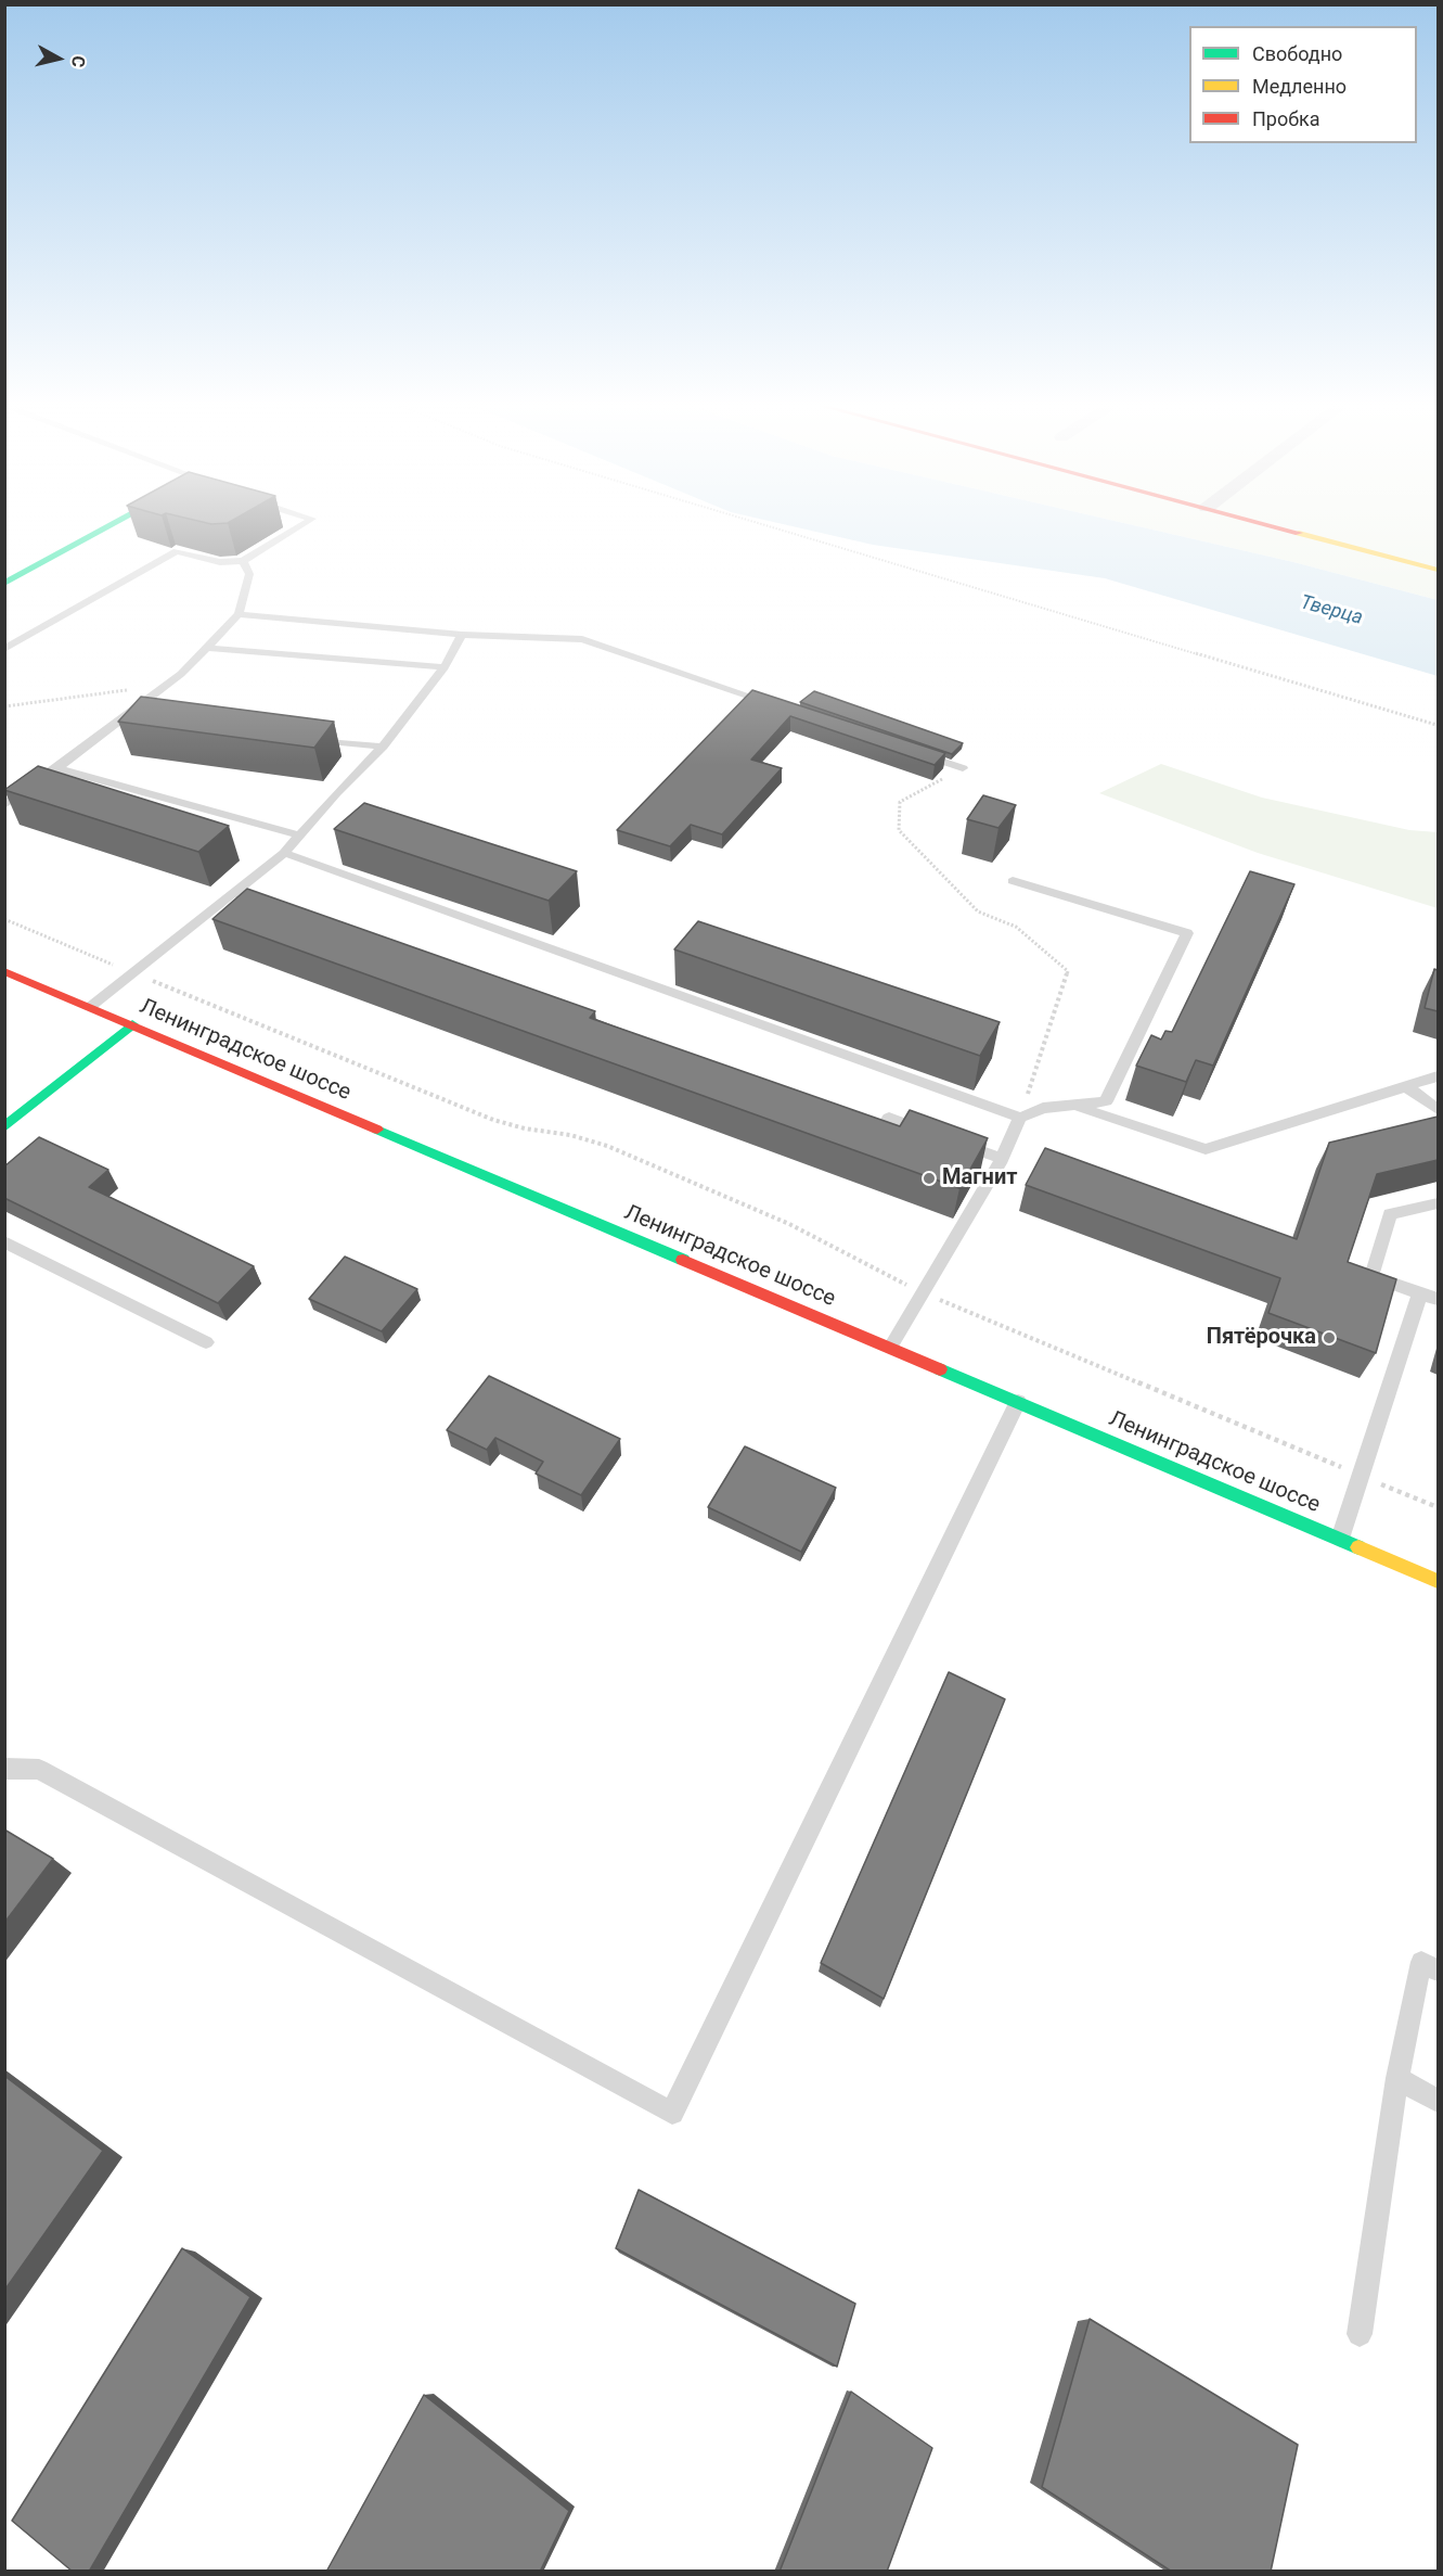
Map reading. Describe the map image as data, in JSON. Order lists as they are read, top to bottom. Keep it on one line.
{"streets":{"street":["Ленинградское шоссе"]},"water":["Тверца"],"places":["Магнит","Пятёрочка"],"legend":["Свободно","Медленно","Пробка"],"north":"right"}
